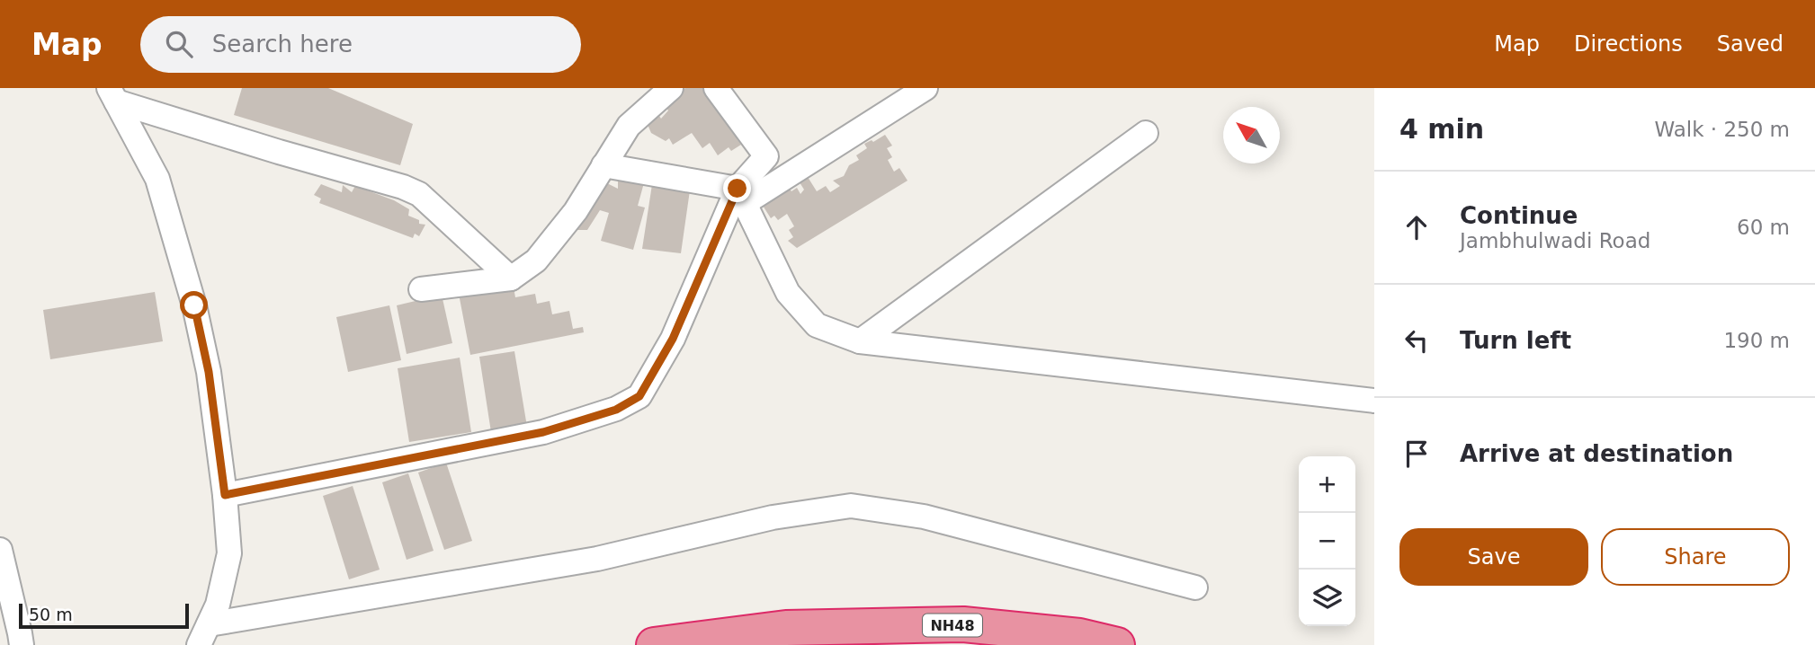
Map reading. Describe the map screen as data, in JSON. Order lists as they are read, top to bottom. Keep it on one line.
{"streets":{"highway":["NH48"]},"scale_bar":"50 m","north":"top left","page":{"header":"Map","search":"Search here","nav":["Map","Directions","Saved"],"heading":["4 min","Walk · 250 m"],"list":[["Continue","Jambhulwadi Road","60 m"],["Turn left","190 m"],"Arrive at destination"],"map_buttons":["+","−"],"buttons":["Save","Share"],"scale":"50 m"}}
